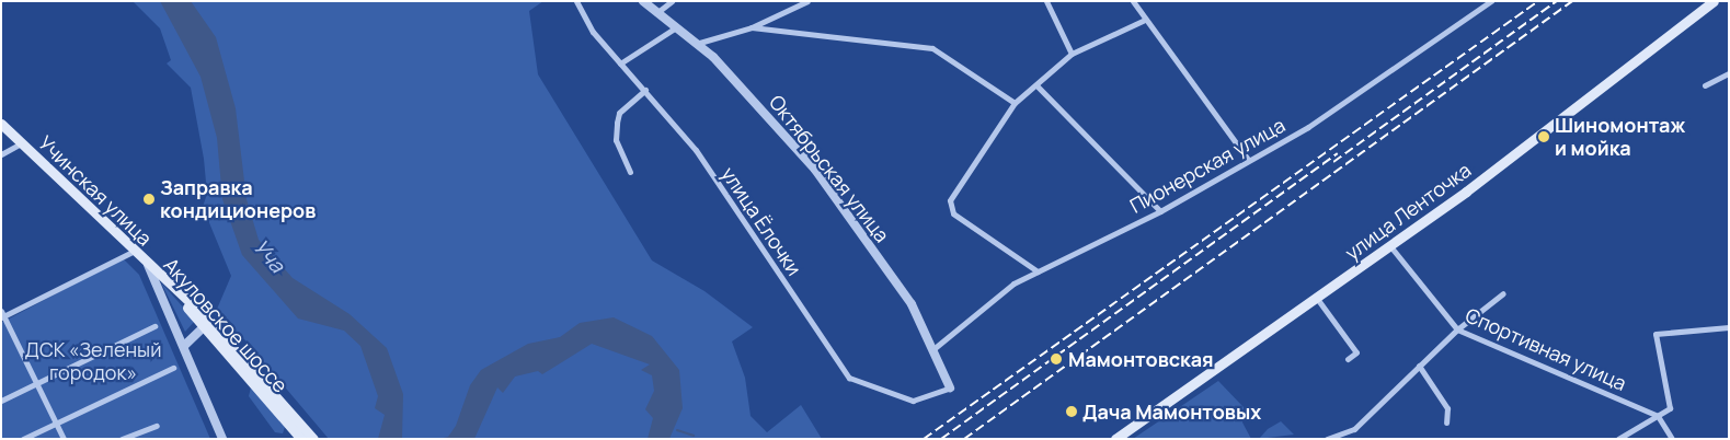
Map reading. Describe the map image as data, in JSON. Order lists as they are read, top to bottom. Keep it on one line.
{"streets":{"main road":["Учинская улица","улица Ленточка","Акуловское шоссе"],"street":["Пионерская улица","Октябрьская улица","улица Ёлочки","Спортивная улица"]},"crossings":[["Пионерская улица","Октябрьская улица"],["Октябрьская улица","улица Ёлочки"],["Учинская улица","Акуловское шоссе"],["улица Ленточка","Спортивная улица"]],"water":["Уча"],"parks":["ДСК «Зеленый городок»"],"places":["Шиномонтаж и мойка","Заправка кондиционеров","Мамонтовская","Дача Мамонтовых"]}
